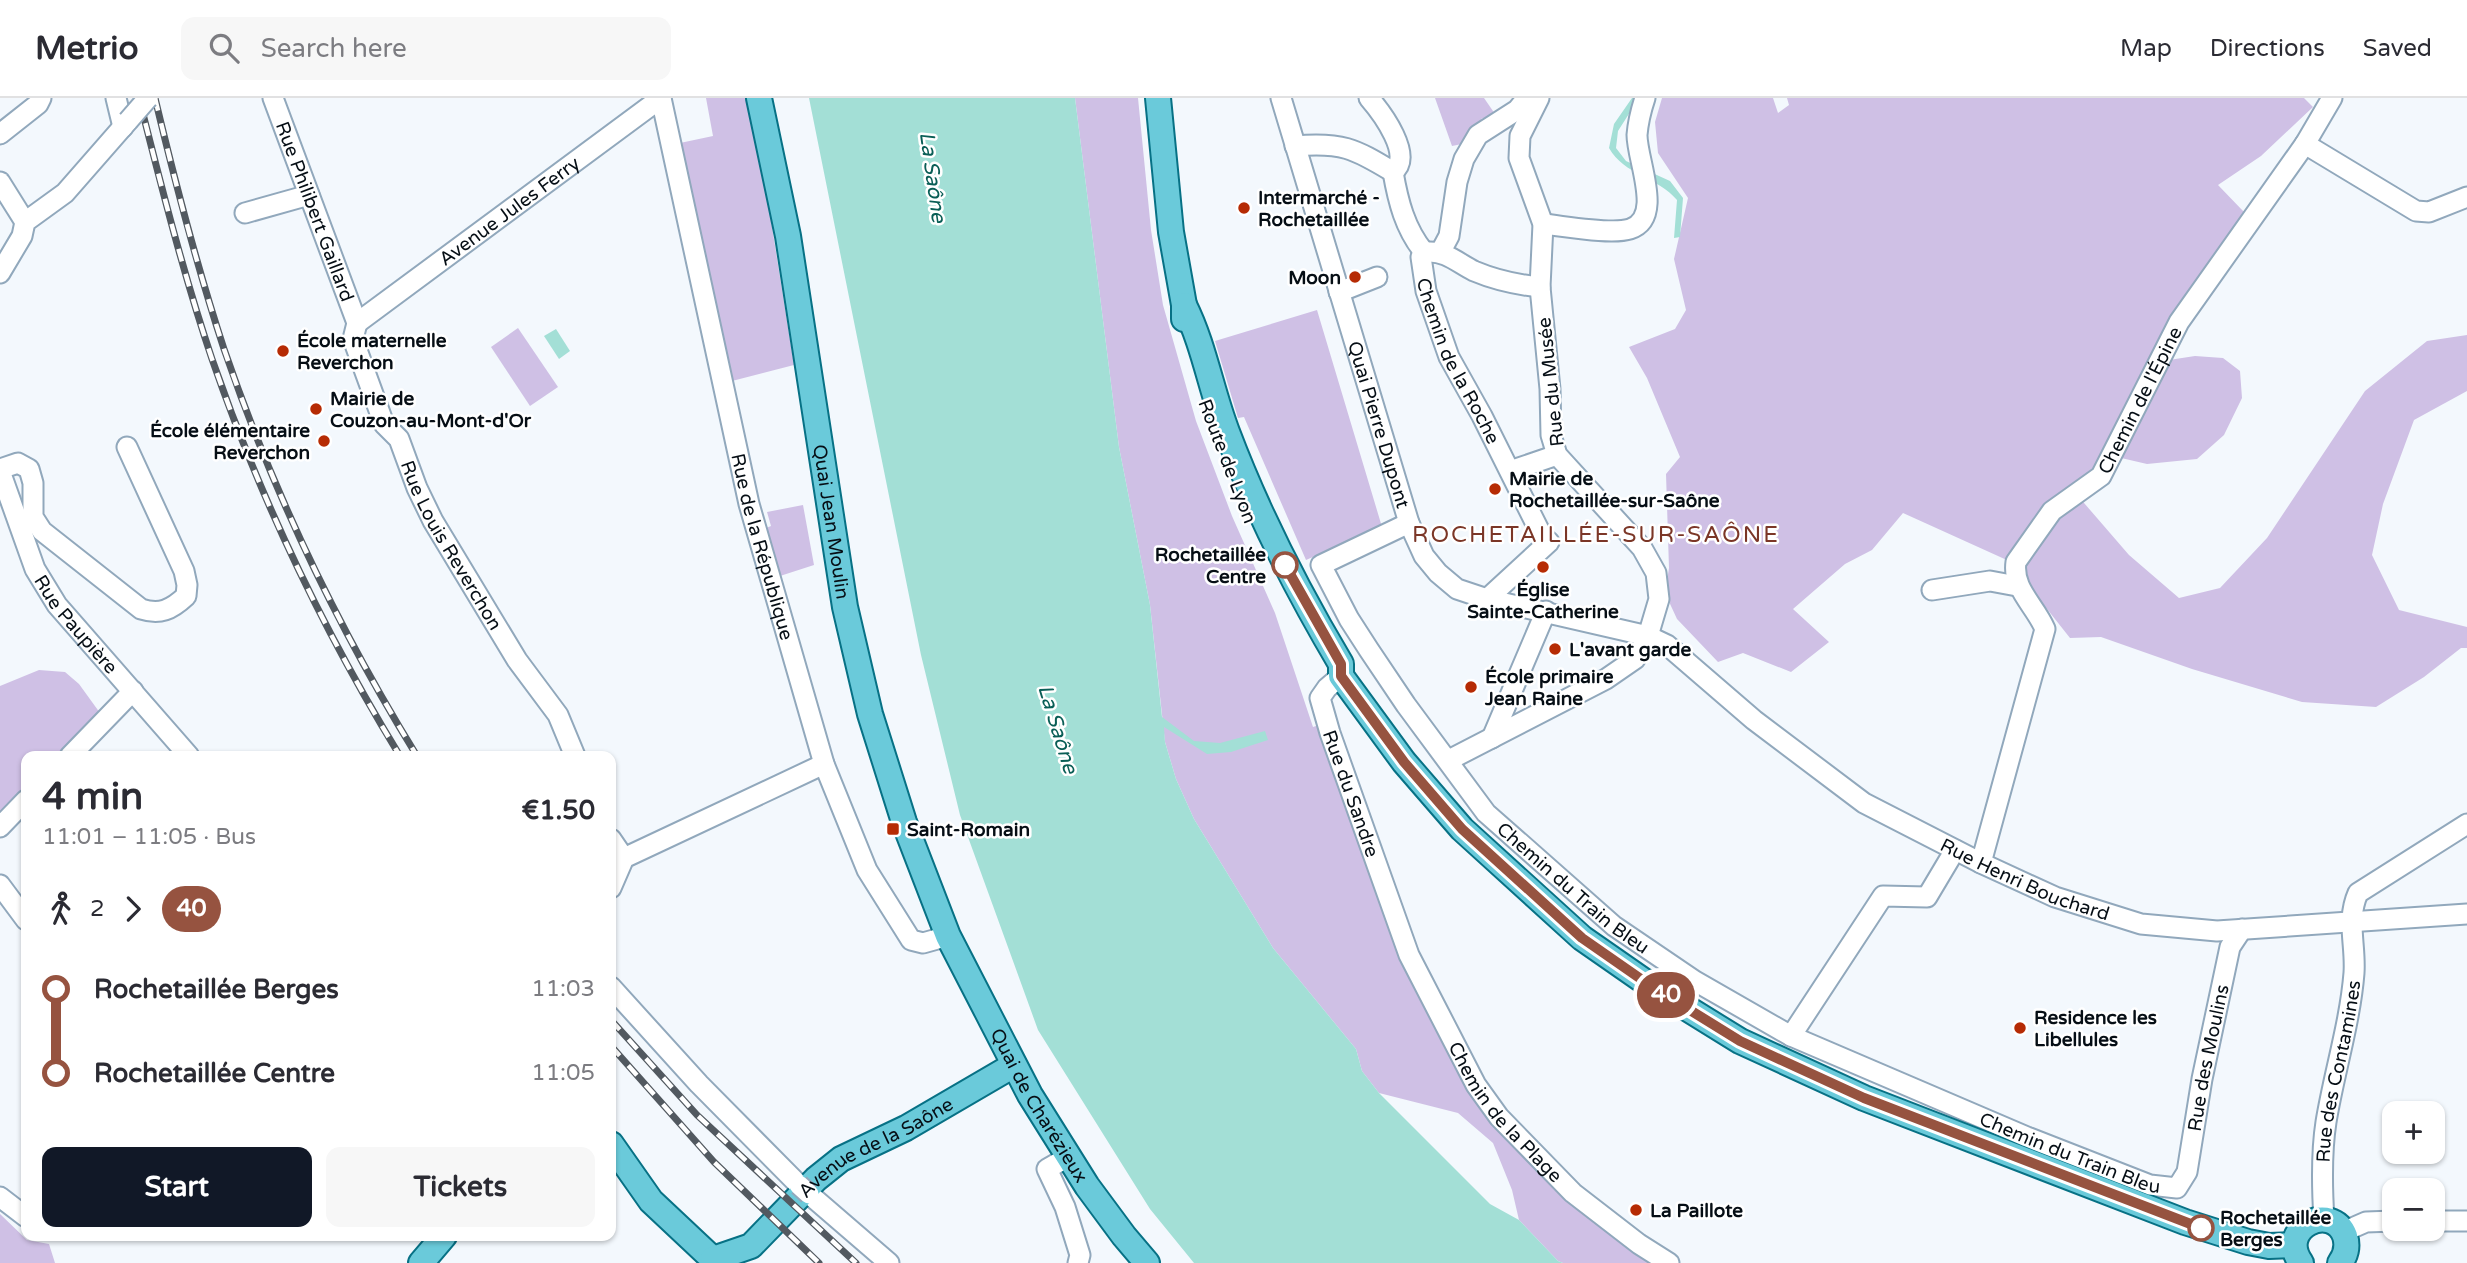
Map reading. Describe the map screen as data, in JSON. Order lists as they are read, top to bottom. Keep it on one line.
{"streets":{"main road":["Route de Lyon","Quai Jean Moulin","Quai de Charézieux","Avenue de la Saône"],"street":["Rue Philibert Gaillard","Avenue Jules Ferry","Chemin de la Roche","Rue du Musée","Chemin de l'Épine","Quai Pierre Dupont","Rue Louis Reverchon","Rue de la République","Rue Paupière","Rue du Sandre","Rue Henri Bouchard","Chemin du Train Bleu","Rue des Moulins","Rue des Contamines","Chemin de la Plage"]},"crossings":[["Rue Philibert Gaillard","Avenue Jules Ferry"],["Rue Philibert Gaillard","Rue Louis Reverchon"],["Avenue Jules Ferry","Rue Louis Reverchon"],["Avenue Jules Ferry","Rue de la République"],["Chemin de la Roche","Quai Pierre Dupont"],["Rue du Musée","Quai Pierre Dupont"],["Rue du Musée","Rue Henri Bouchard"],["Quai Pierre Dupont","Rue Henri Bouchard"],["Quai Pierre Dupont","Chemin du Train Bleu"],["Route de Lyon","Rue du Sandre"],["Quai Jean Moulin","Rue de la République"],["Quai Jean Moulin","Quai de Charézieux"],["Rue de la République","Quai de Charézieux"],["Rue du Sandre","Chemin de la Plage"],["Rue Henri Bouchard","Rue des Moulins"],["Rue Henri Bouchard","Rue des Contamines"],["Chemin du Train Bleu","Rue des Moulins"],["Quai de Charézieux","Avenue de la Saône"]],"districts":["ROCHETAILLÉE-SUR-SAÔNE"],"water":["La Saône"],"places":{"other":["Intermarché - Rochetaillée","Moon","École maternelle Reverchon","Mairie de Couzon-au-Mont-d'Or","École élémentaire Reverchon","Mairie de Rochetaillée-sur-Saône","Rochetaillée Centre","Église Sainte-Catherine","L'avant garde","École primaire Jean Raine","Residence les Libellules","La Paillote","Rochetaillée Berges"],"transit":["Saint-Romain"]},"lines":["bus line 40"],"page":{"header":"Metrio","search":"Search here","nav":["Map","Directions","Saved"],"on_map":"40","heading":["4 min","11:01 – 11:05 · Bus","€1.50"],"legs":["2","40"],"list":[{"name":"Rochetaillée Berges","value":"11:03"},{"name":"Rochetaillée Centre","value":"11:05"}],"map_buttons":["+","−"],"buttons":["Start","Tickets"]}}
